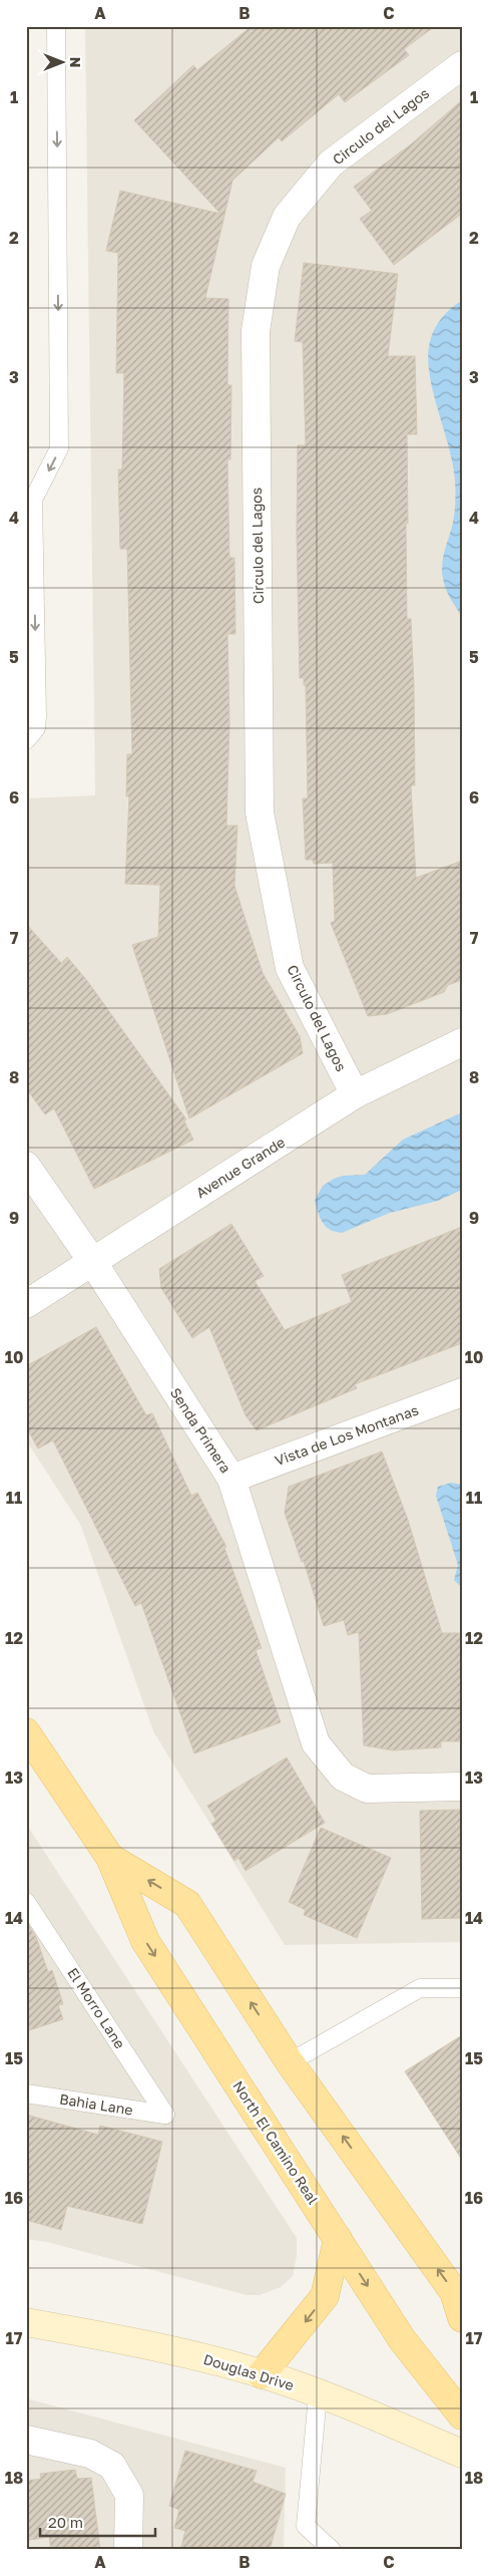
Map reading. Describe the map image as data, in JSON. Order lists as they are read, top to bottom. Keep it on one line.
{"streets":{"main road":["North El Camino Real","Douglas Drive"],"street":["Circulo del Lagos","Avenue Grande","Senda Primera","Vista de Los Montanas"],"lane":["El Morro Lane","Bahia Lane"]},"crossings":[["Circulo del Lagos","Avenue Grande"],["Avenue Grande","Senda Primera"],["Senda Primera","Vista de Los Montanas"],["El Morro Lane","Bahia Lane"]],"scale_bar":"20 m","north":"right","grid":{"columns":["A","B","C"],"rows":["1","2","3","4","5","6","7","8","9","10","11","12","13","14","15","16","17","18"]}}
